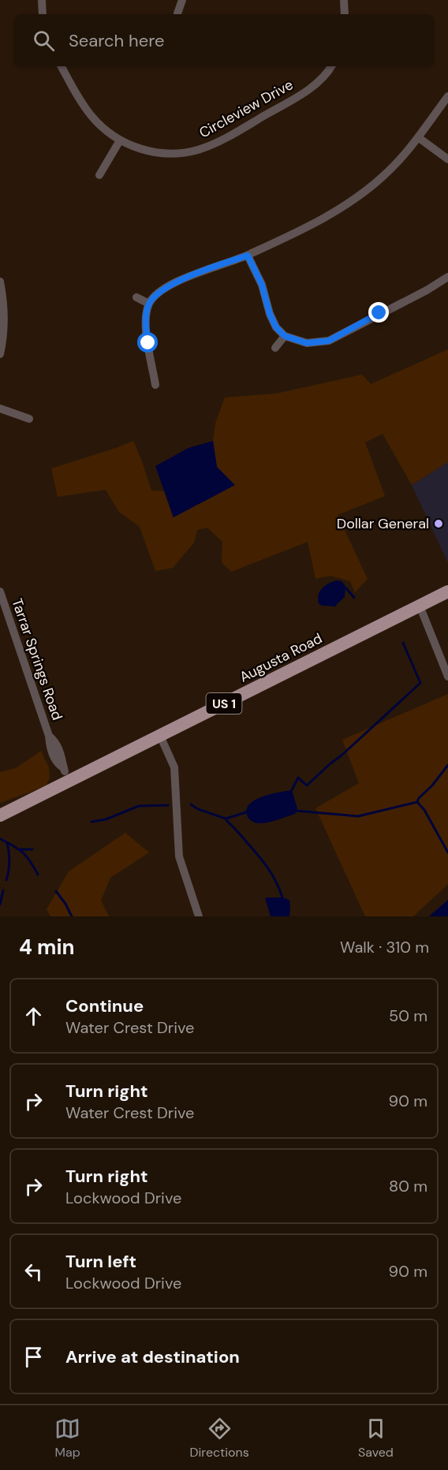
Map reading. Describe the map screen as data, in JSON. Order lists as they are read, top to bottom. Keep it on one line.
{"streets":{"main road":["Augusta Road","US 1"],"street":["Circleview Drive","Tarrar Springs Road"]},"crossings":[["Augusta Road","Tarrar Springs Road"]],"places":["Dollar General"],"page":{"search":"Search here","heading":["4 min","Walk · 310 m"],"list":[["Continue","Water Crest Drive","50 m"],["Turn right","Water Crest Drive","90 m"],["Turn right","Lockwood Drive","80 m"],["Turn left","Lockwood Drive","90 m"],"Arrive at destination"],"nav":["Map","Directions","Saved"]}}
